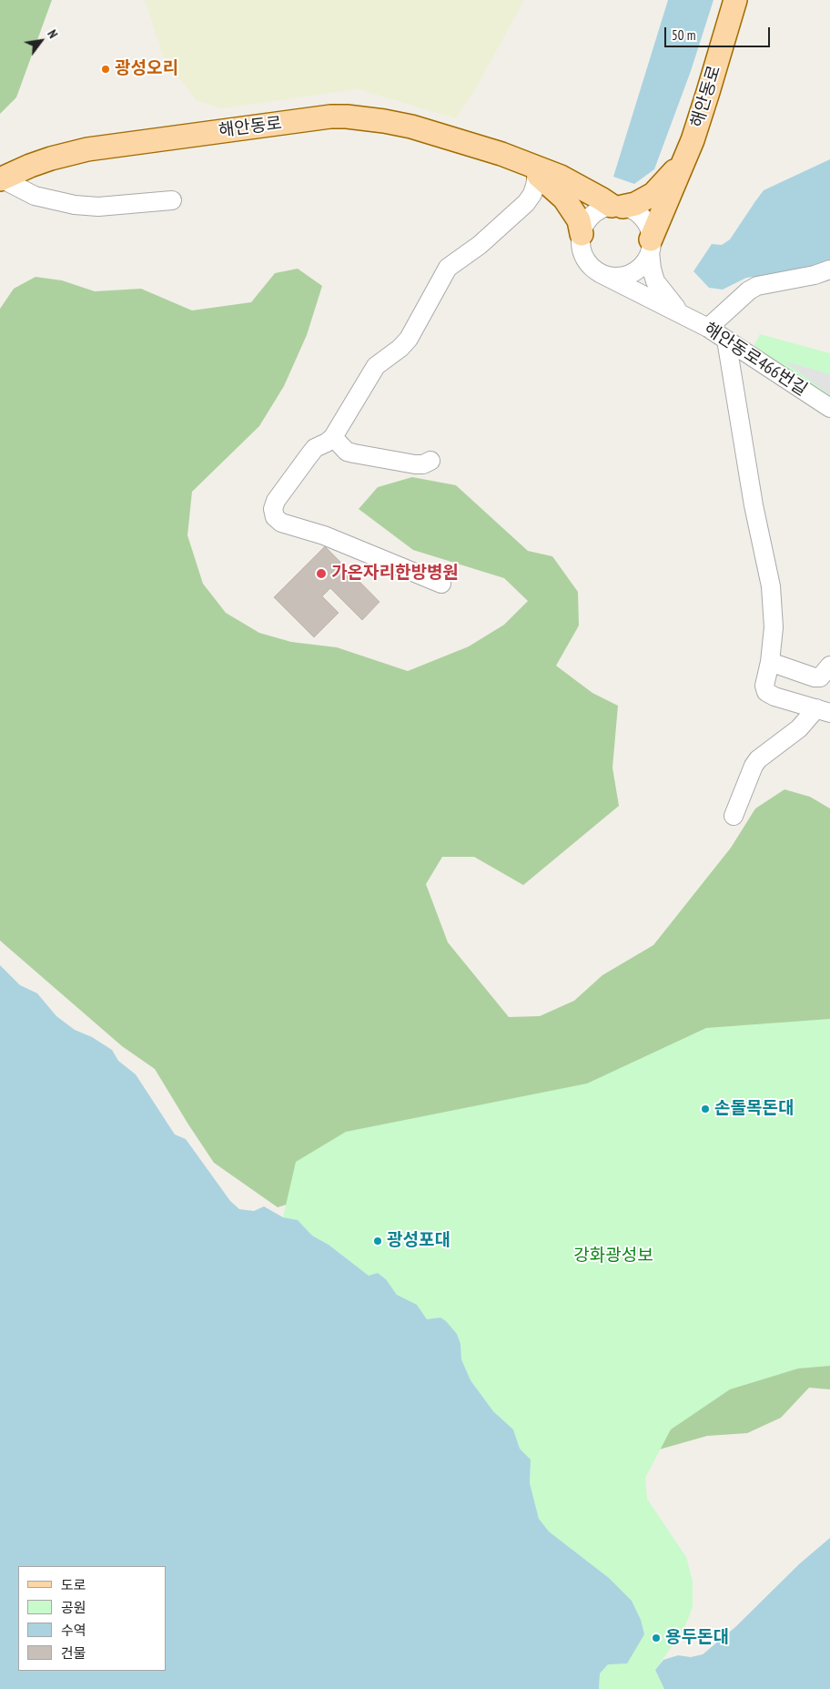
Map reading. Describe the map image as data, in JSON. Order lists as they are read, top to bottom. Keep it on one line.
{"streets":{"main road":["해안동로"],"street":["해안동로466번길"]},"crossings":[["해안동로","해안동로466번길"]],"parks":["강화광성보"],"places":["광성오리","가온자리한방병원","손돌목돈대","광성포대","용두돈대"],"legend":["도로","공원","수역","건물"],"scale_bar":"50 m","north":"top right"}
